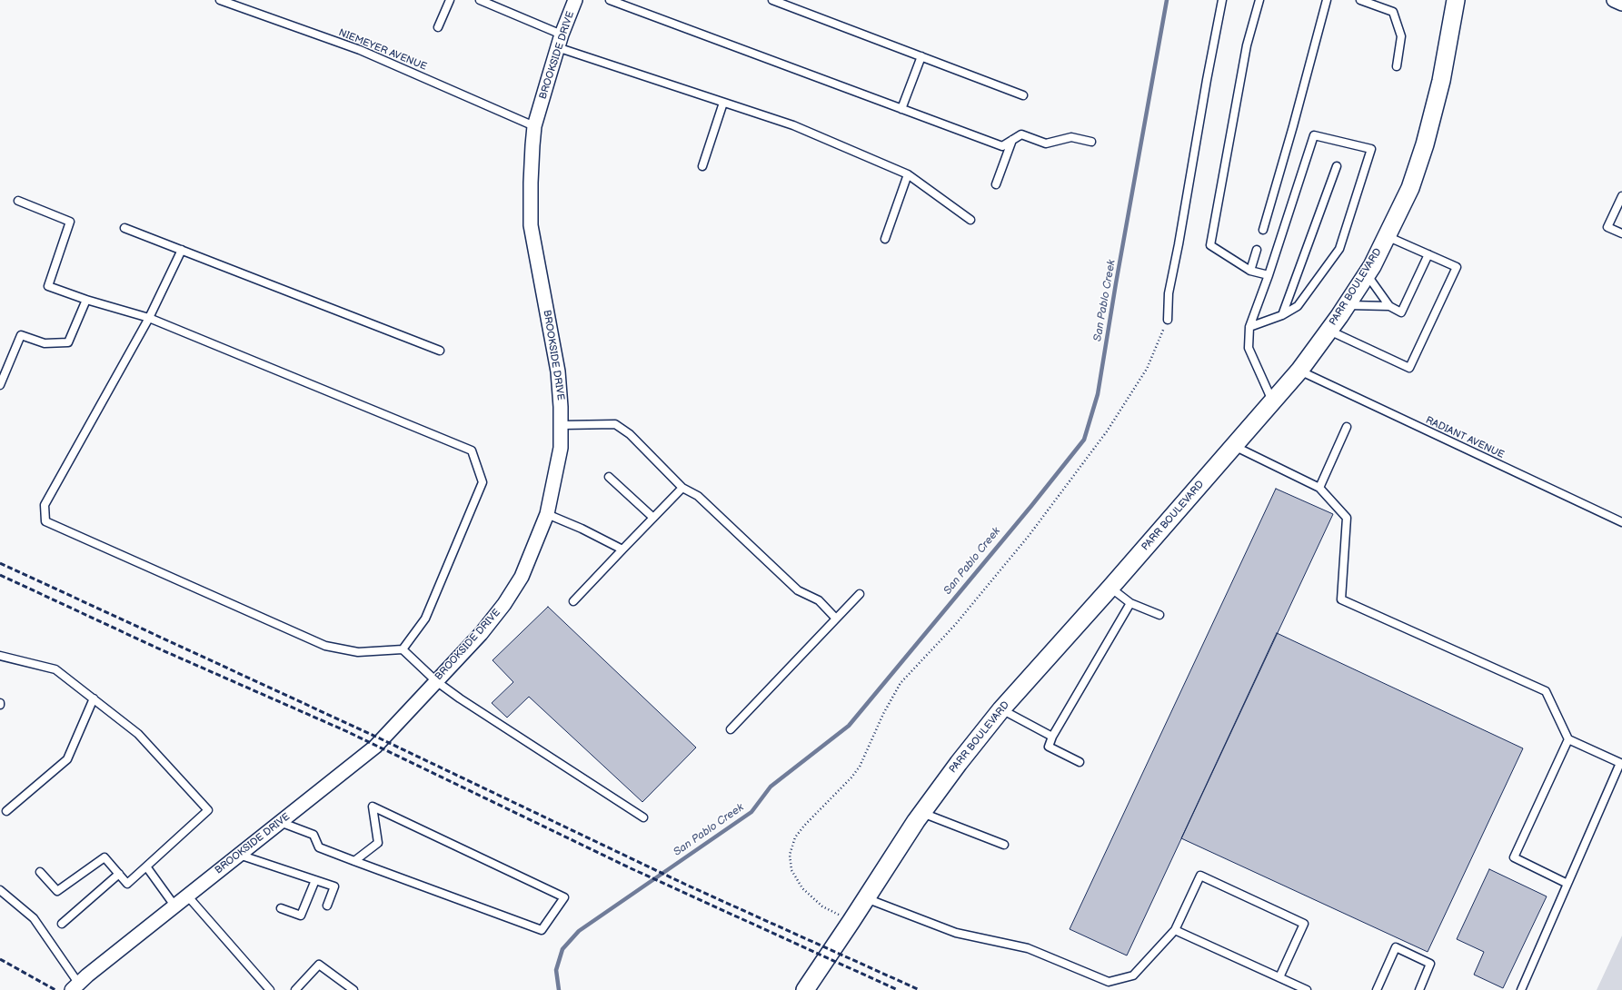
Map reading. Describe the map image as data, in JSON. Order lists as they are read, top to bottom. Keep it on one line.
{"streets":{"street":["BROOKSIDE DRIVE","PARR BOULEVARD"],"lane":["NIEMEYER AVENUE","RADIANT AVENUE"]},"crossings":[["NIEMEYER AVENUE","BROOKSIDE DRIVE"],["PARR BOULEVARD","RADIANT AVENUE"]],"water":["San Pablo Creek"]}
